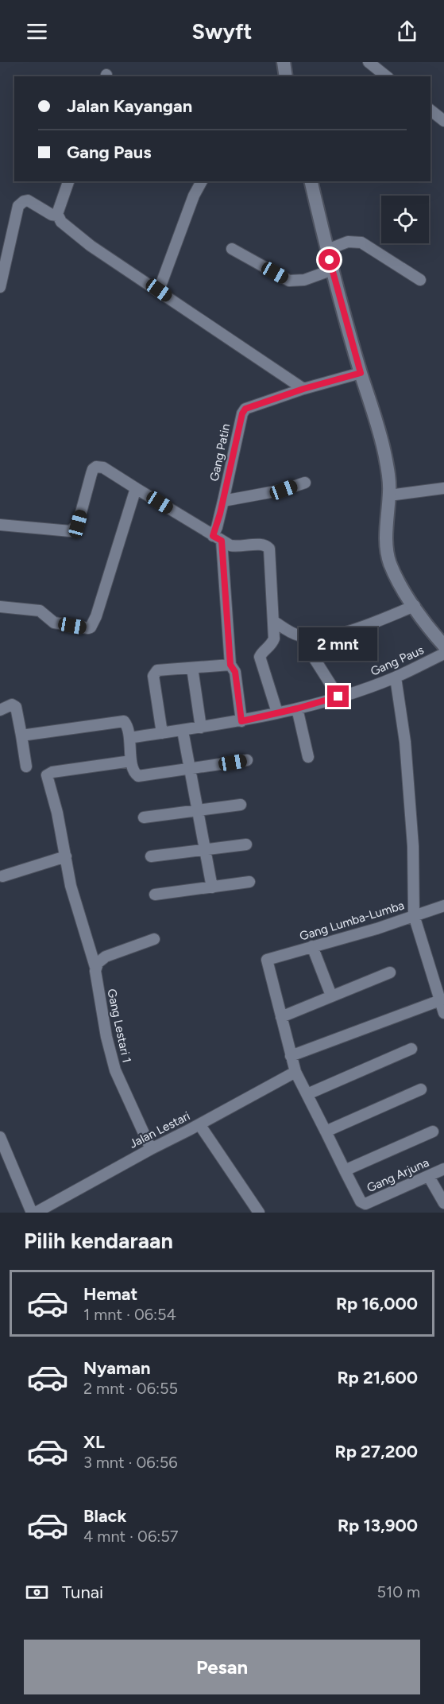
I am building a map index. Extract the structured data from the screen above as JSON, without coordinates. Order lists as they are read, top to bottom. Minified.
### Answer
{"streets":{"street":["Gang Patin","Gang Paus","Gang Lumba-Lumba","Gang Lestari 1","Jalan Lestari","Gang Arjuna"]},"crossings":[["Gang Lestari 1","Jalan Lestari"]],"page":{"header":"Swyft","banner":["Jalan Kayangan","Gang Paus"],"bubble":"2 mnt","heading":"Pilih kendaraan","list":[{"name":"Hemat","note":"1 mnt · 06:54","value":"Rp 16,000"},{"name":"Nyaman","note":"2 mnt · 06:55","value":"Rp 21,600"},{"name":"XL","note":"3 mnt · 06:56","value":"Rp 27,200"},{"name":"Black","note":"4 mnt · 06:57","value":"Rp 13,900"}],"pay":["Tunai","510 m"],"buttons":"Pesan"}}
